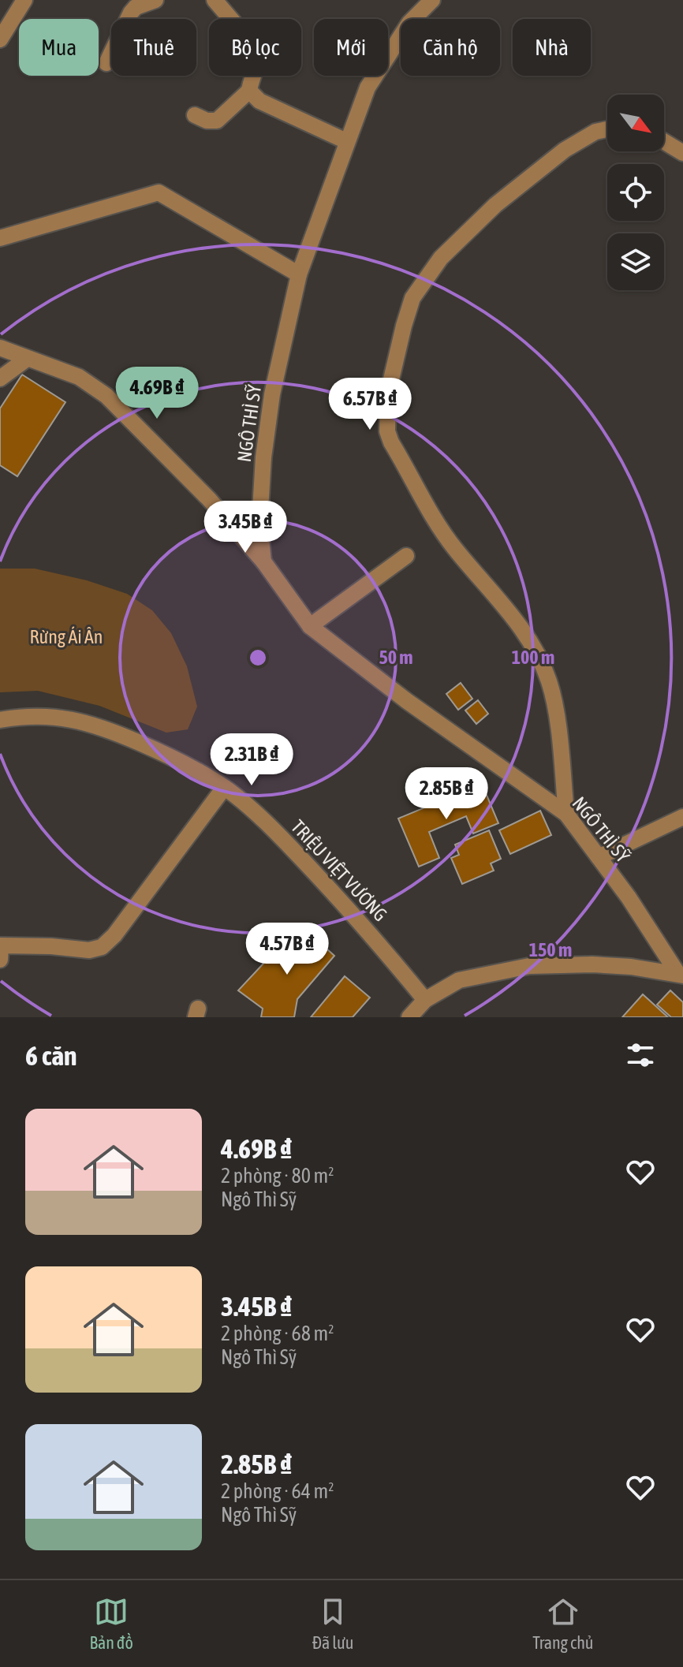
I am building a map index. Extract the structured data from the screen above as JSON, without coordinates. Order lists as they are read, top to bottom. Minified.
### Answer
{"streets":{"street":["NGÔ THÌ SỸ","TRIỆU VIỆT VƯƠNG"]},"parks":["Rừng Ái Ân"],"north":"bottom right","page":{"chip":["Mua","Thuê","Bộ lọc","Mới","Căn hộ","Nhà"],"price":["4.69B ₫","6.57B ₫","3.45B ₫","2.31B ₫","2.85B ₫","4.57B ₫"],"heading":"6 căn","list":[{"name":"4.69B ₫","note":"2 phòng · 80 m² · Ngô Thì Sỹ"},{"name":"3.45B ₫","note":"2 phòng · 68 m² · Ngô Thì Sỹ"},{"name":"2.85B ₫","note":"2 phòng · 64 m² · Ngô Thì Sỹ"}],"tabs":["Bản đồ","Đã lưu","Trang chủ"]},"rings":["50 m","100 m","150 m"]}
